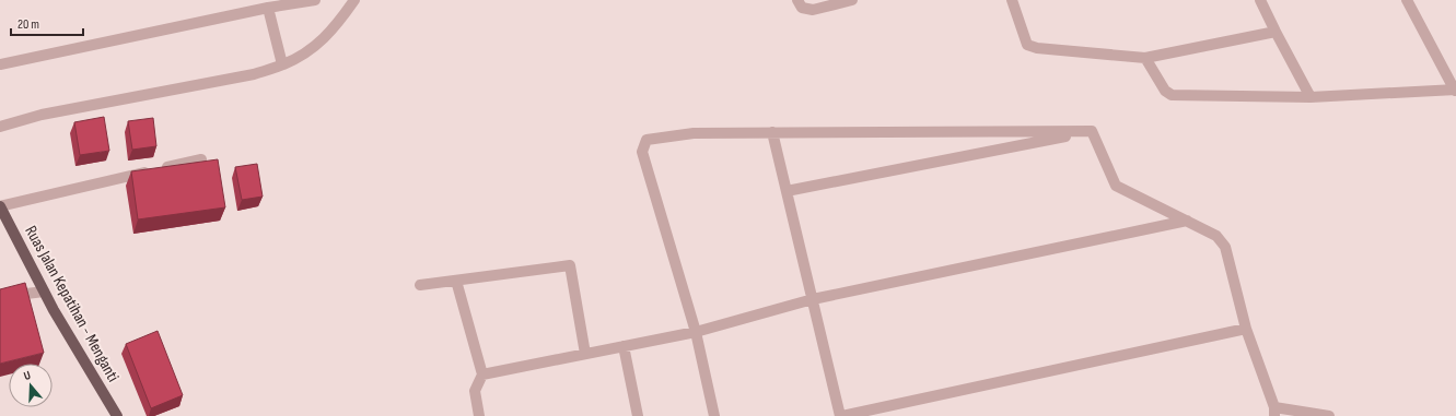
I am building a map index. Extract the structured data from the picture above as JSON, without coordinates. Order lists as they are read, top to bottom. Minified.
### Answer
{"streets":{"main road":["Ruas Jalan Kepatihan - Menganti"]},"scale_bar":"20 m","north":"top"}
